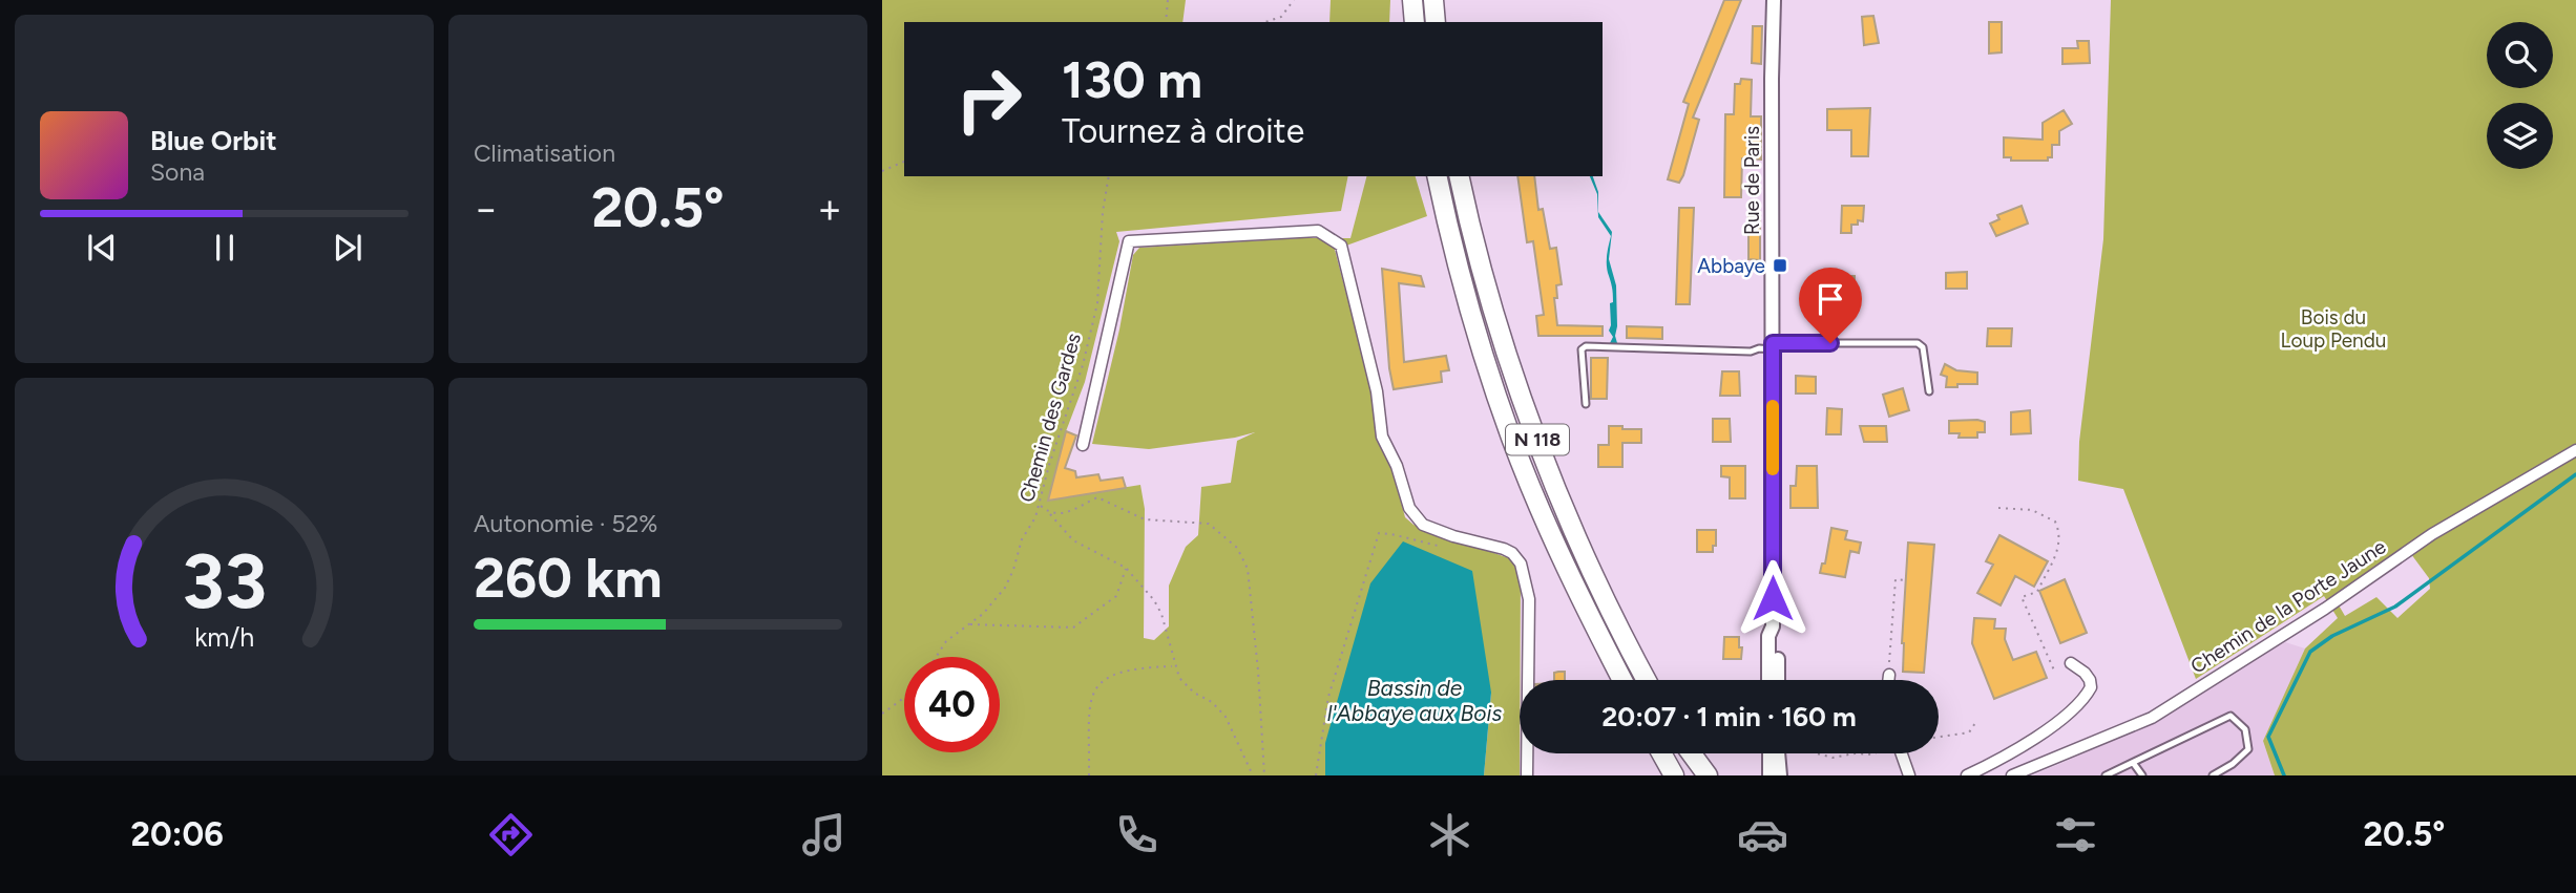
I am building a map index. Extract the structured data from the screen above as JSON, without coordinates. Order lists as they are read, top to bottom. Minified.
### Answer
{"streets":{"highway":["N 118"],"street":["Rue de Paris","Chemin de la Porte Jaune"],"path":["Chemin des Gardes"]},"water":["Bassin de l'Abbaye aux Bois"],"parks":["Bois du Loup Pendu"],"places":{"transit":["Abbaye"]},"page":{"tile":["Climatisation",["Autonomie · 52%","260 km"]],"turn":["130 m","Tournez à droite"],"song":["Blue Orbit","Sona"],"heat":["−","20.5°","+"],"limit":"40","trip":"20:07 · 1 min · 160 m","tabs":["20:06","20.5°"],"gauge":["33","km/h"]}}
